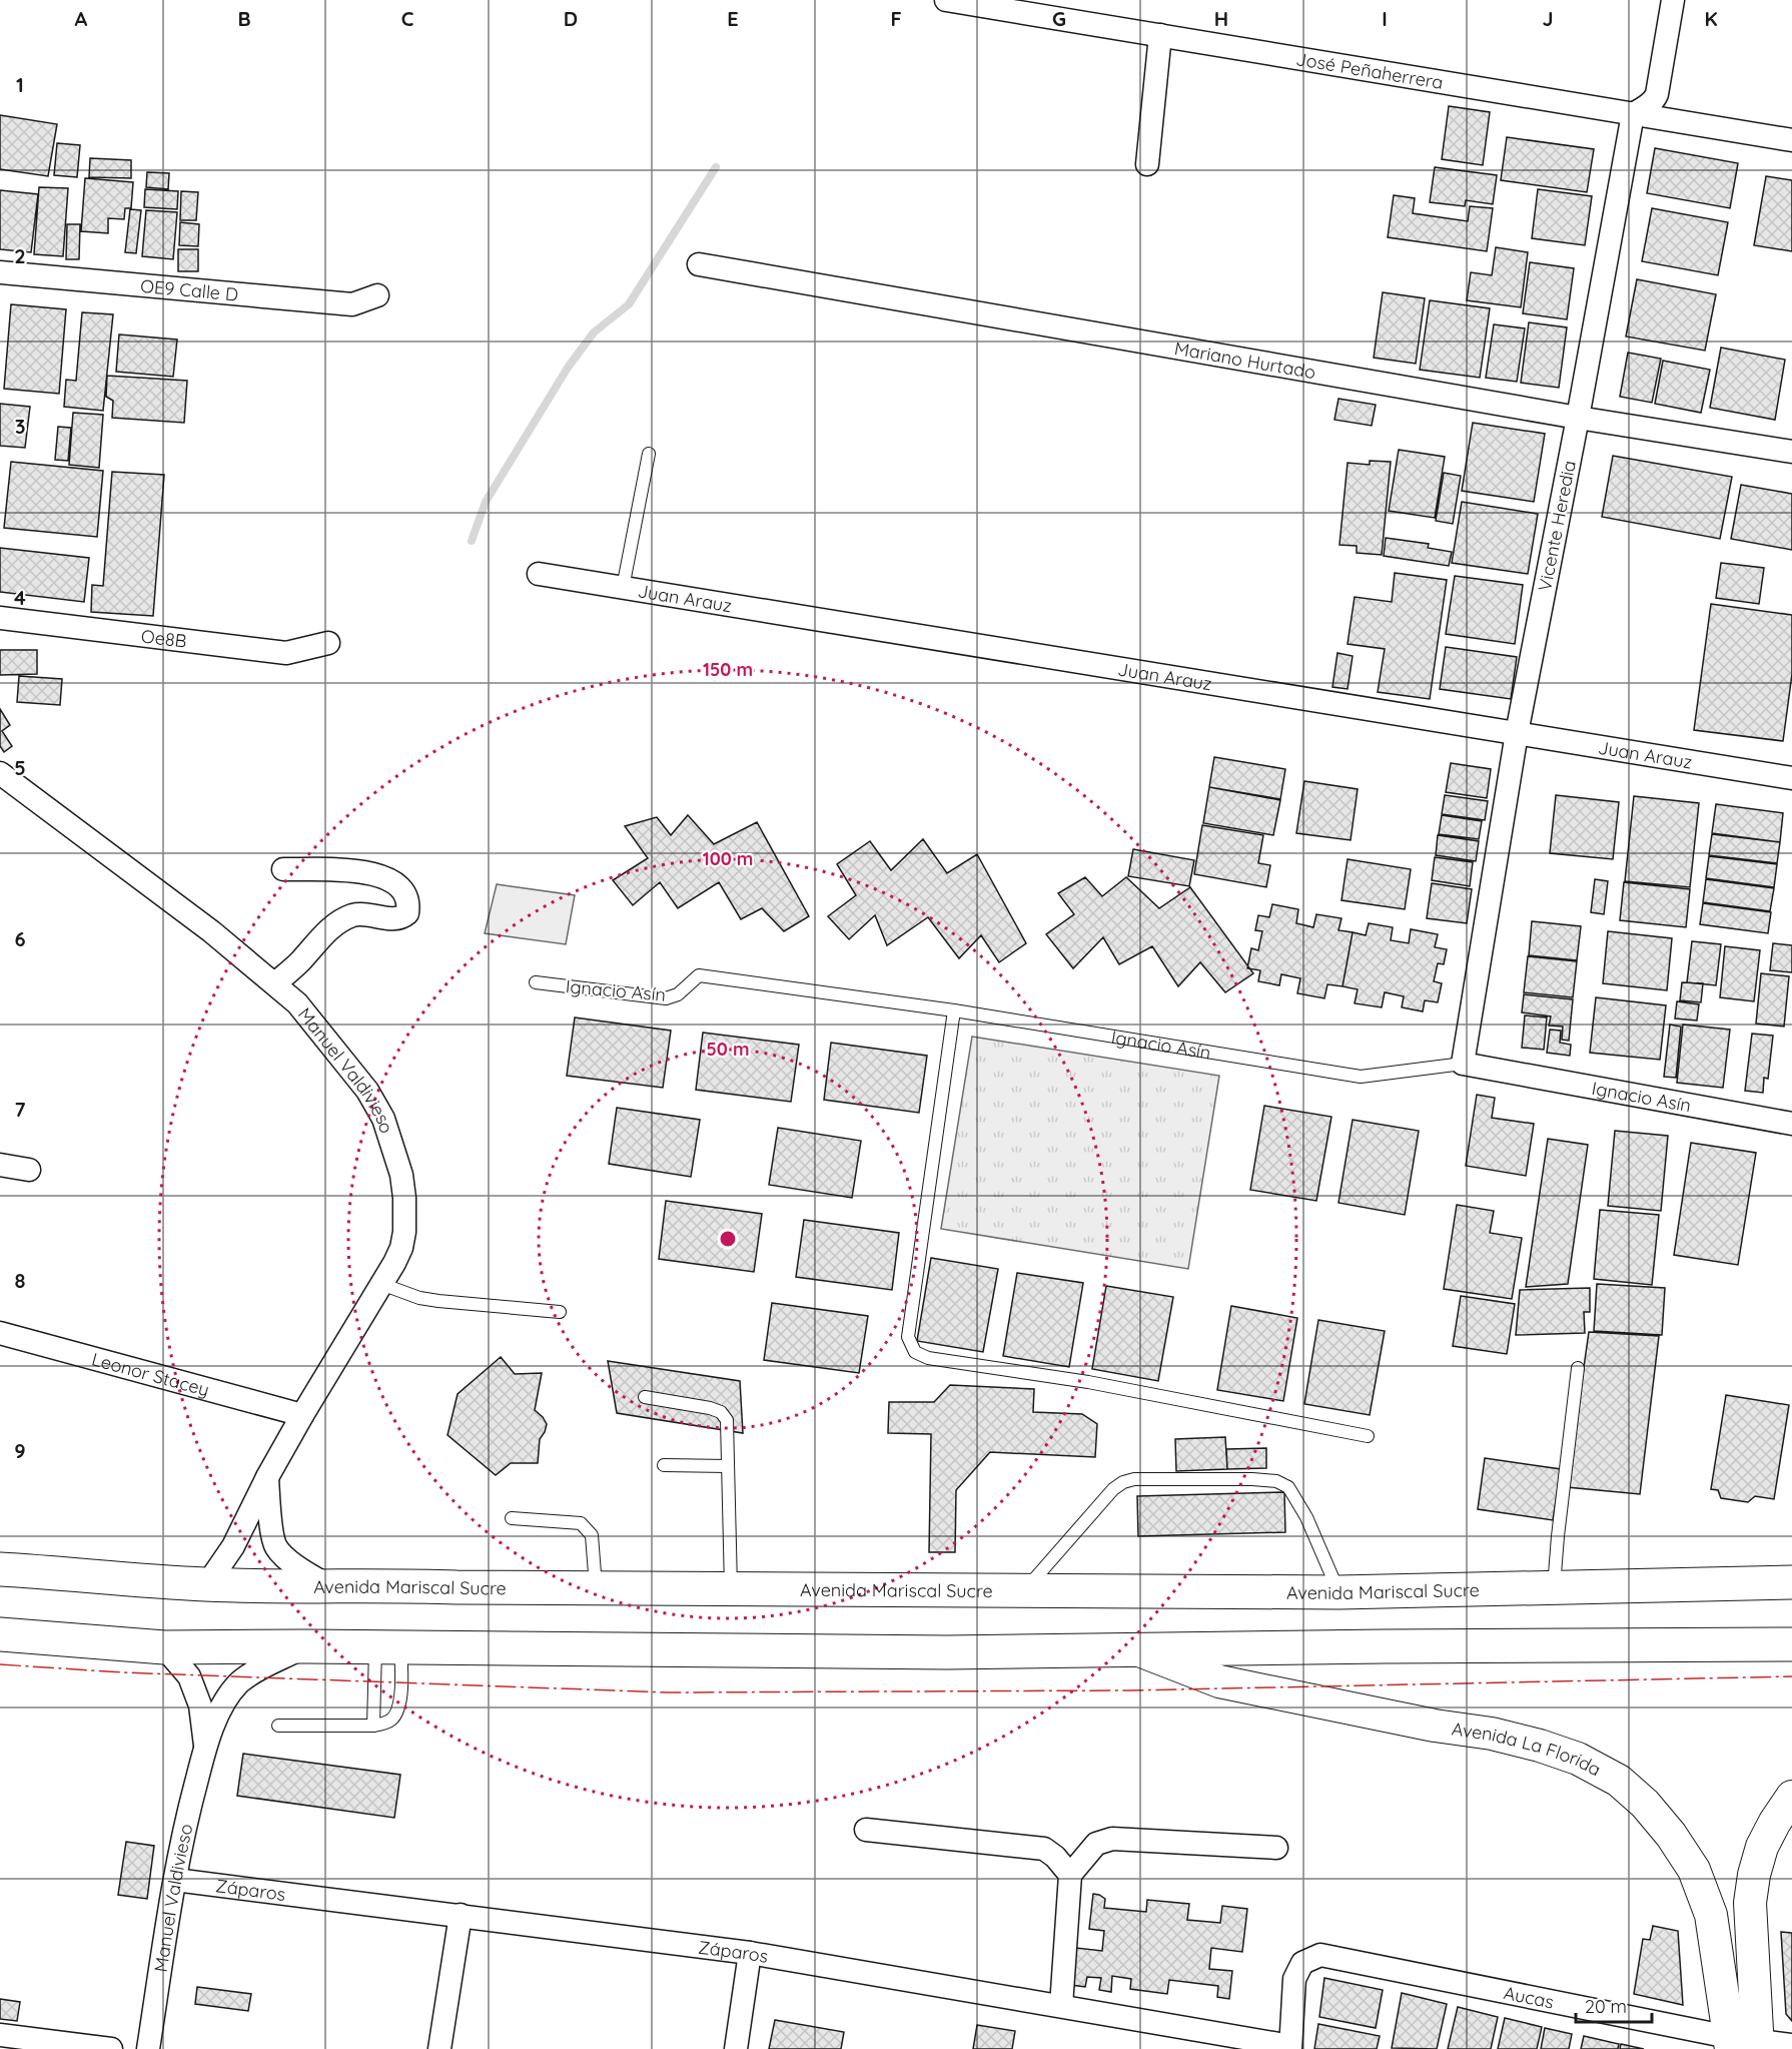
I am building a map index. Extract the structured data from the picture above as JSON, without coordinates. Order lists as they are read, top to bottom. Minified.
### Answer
{"streets":{"main road":["Avenida Mariscal Sucre","Avenida La Florida"],"street":["José Peñaherrera","OE9 Calle D","Mariano Hurtado","Vicente Heredia","Juan Arauz","Oe8B","Ignacio Asín","Manuel Valdivieso","Leonor Stacey","Záparos","Aucas"]},"crossings":[["José Peñaherrera","Vicente Heredia"],["Mariano Hurtado","Vicente Heredia"],["Vicente Heredia","Juan Arauz"],["Vicente Heredia","Ignacio Asín"],["Manuel Valdivieso","Leonor Stacey"],["Manuel Valdivieso","Avenida Mariscal Sucre"],["Manuel Valdivieso","Záparos"],["Avenida La Florida","Aucas"],["Záparos","Aucas"]],"scale_bar":"20 m","grid":{"columns":["A","B","C","D","E","F","G","H","I","J","K"],"rows":["1","2","3","4","5","6","7","8","9"]},"rings":["150 m","100 m","50 m"]}
